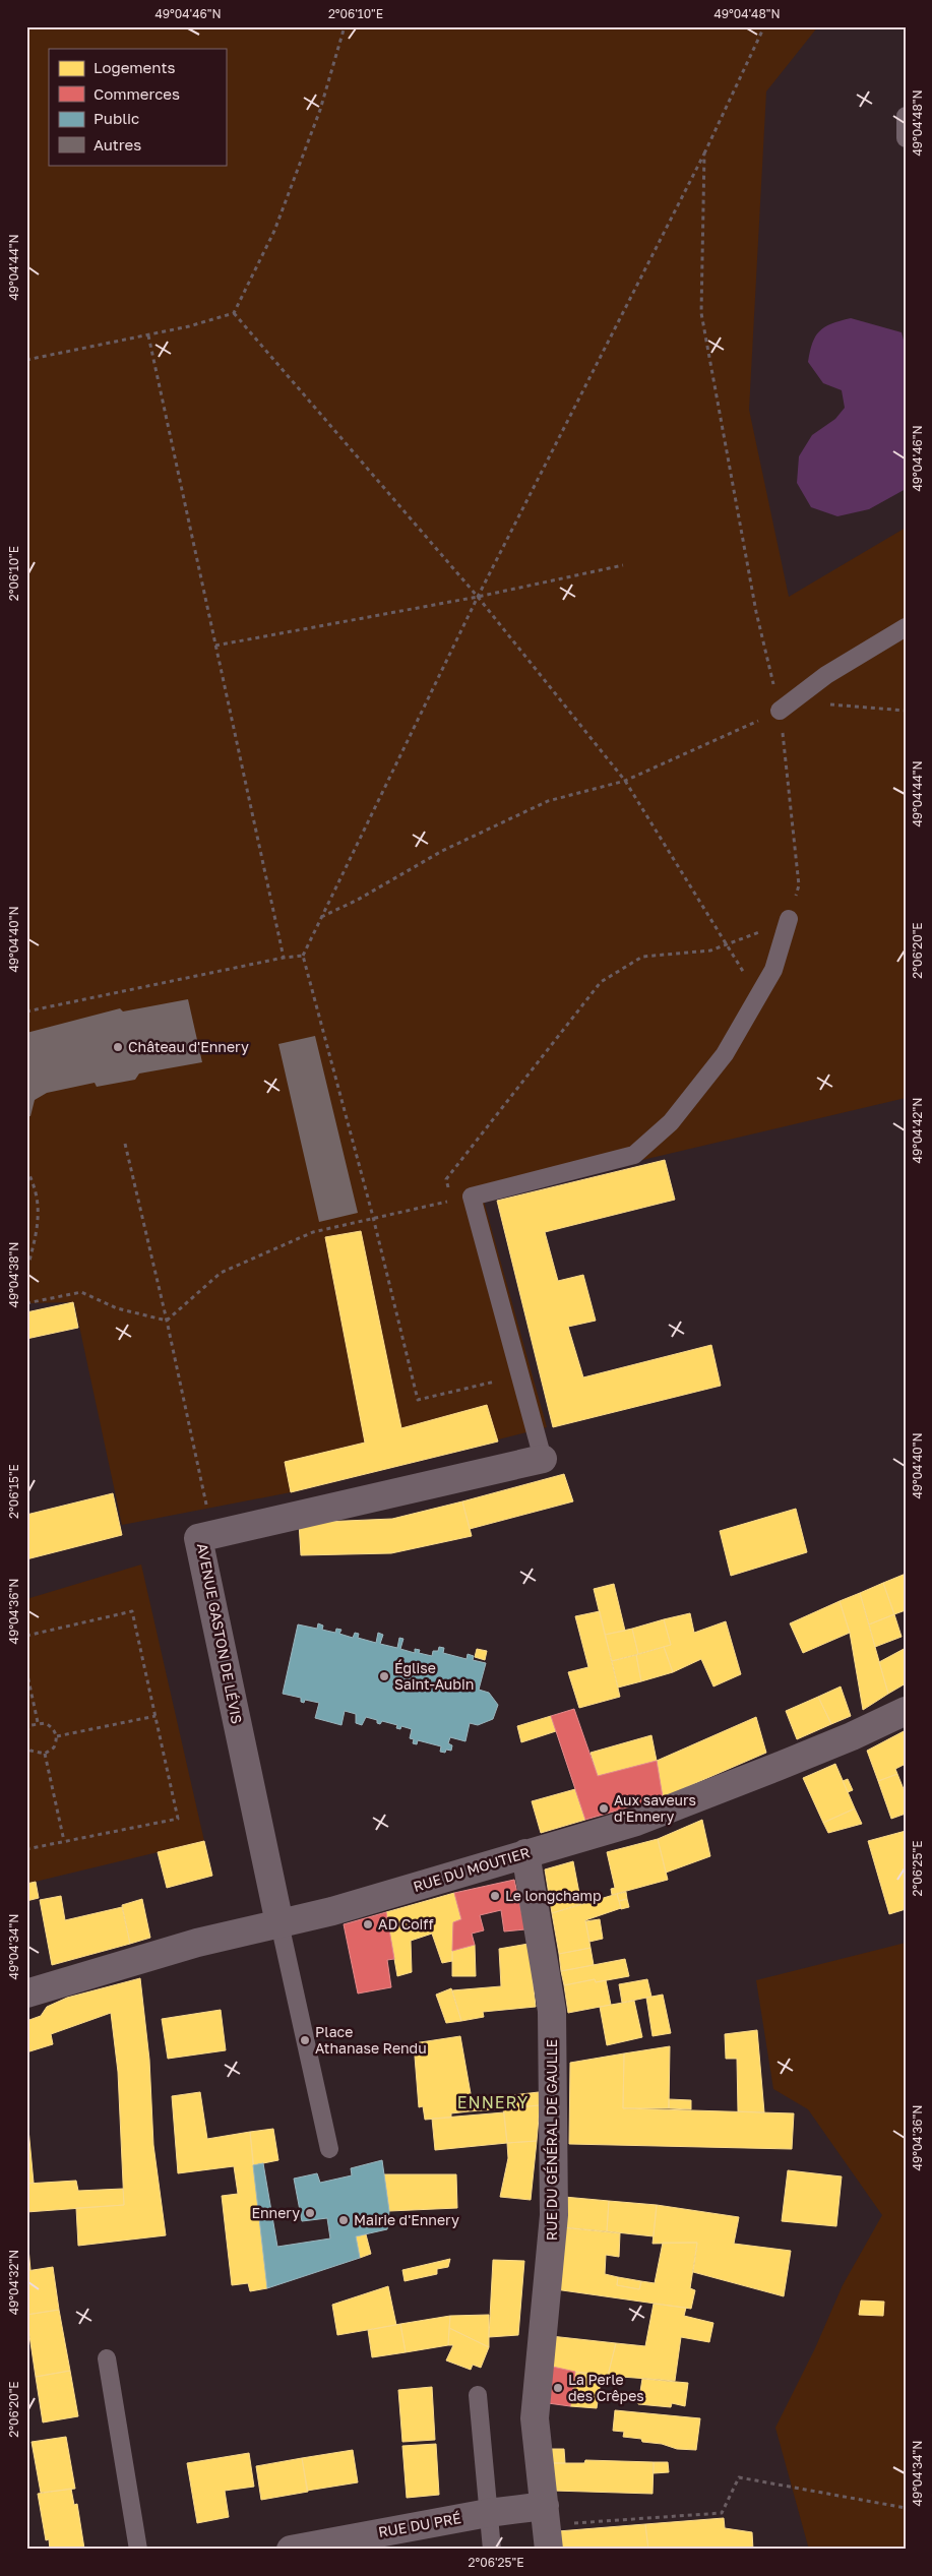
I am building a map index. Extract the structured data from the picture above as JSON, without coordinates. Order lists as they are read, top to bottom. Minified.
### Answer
{"streets":{"street":["AVENUE GASTON DE LÉVIS","RUE DU MOUTIER","RUE DU GÉNÉRAL DE GAULLE","RUE DU PRÉ"]},"crossings":[["AVENUE GASTON DE LÉVIS","RUE DU MOUTIER"],["RUE DU MOUTIER","RUE DU GÉNÉRAL DE GAULLE"],["RUE DU GÉNÉRAL DE GAULLE","RUE DU PRÉ"]],"districts":["ENNERY"],"places":["Château d'Ennery","Église Saint-Aubin","Aux saveurs d'Ennery","Le longchamp","AD Coiff","Place Athanase Rendu","Ennery","Mairie d'Ennery","La Perle des Crêpes"],"legend":["Logements","Commerces","Public","Autres"],"coordinates":["49°04'46\"N","2°06'10\"E","49°04'48\"N","49°04'44\"N","49°04'40\"N","2°06'20\"E","49°04'42\"N","49°04'38\"N","2°06'15\"E","49°04'36\"N","2°06'25\"E","49°04'34\"N","49°04'32\"N"]}
